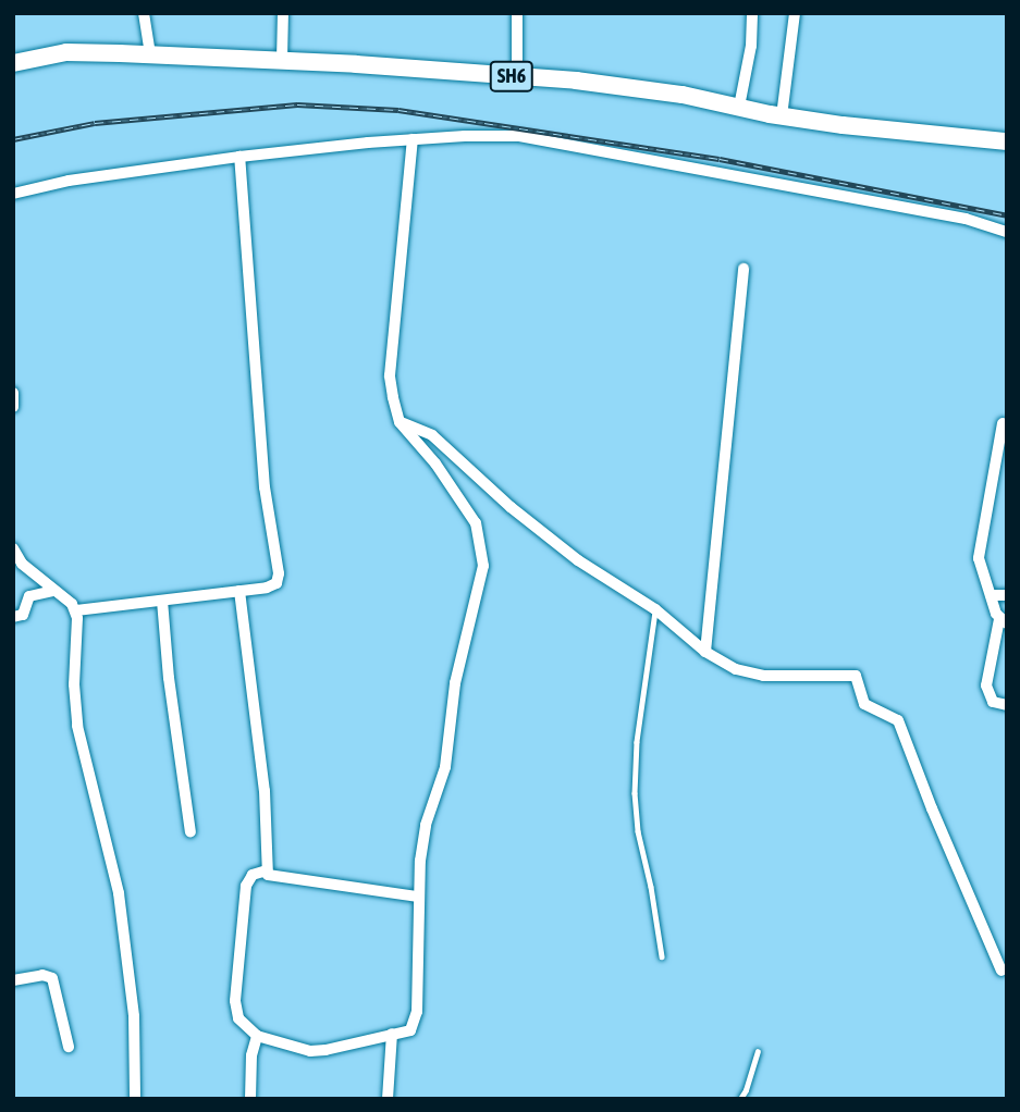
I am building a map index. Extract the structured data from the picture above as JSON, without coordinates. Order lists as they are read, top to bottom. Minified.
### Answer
{"streets":{"main road":["SH6"]}}
